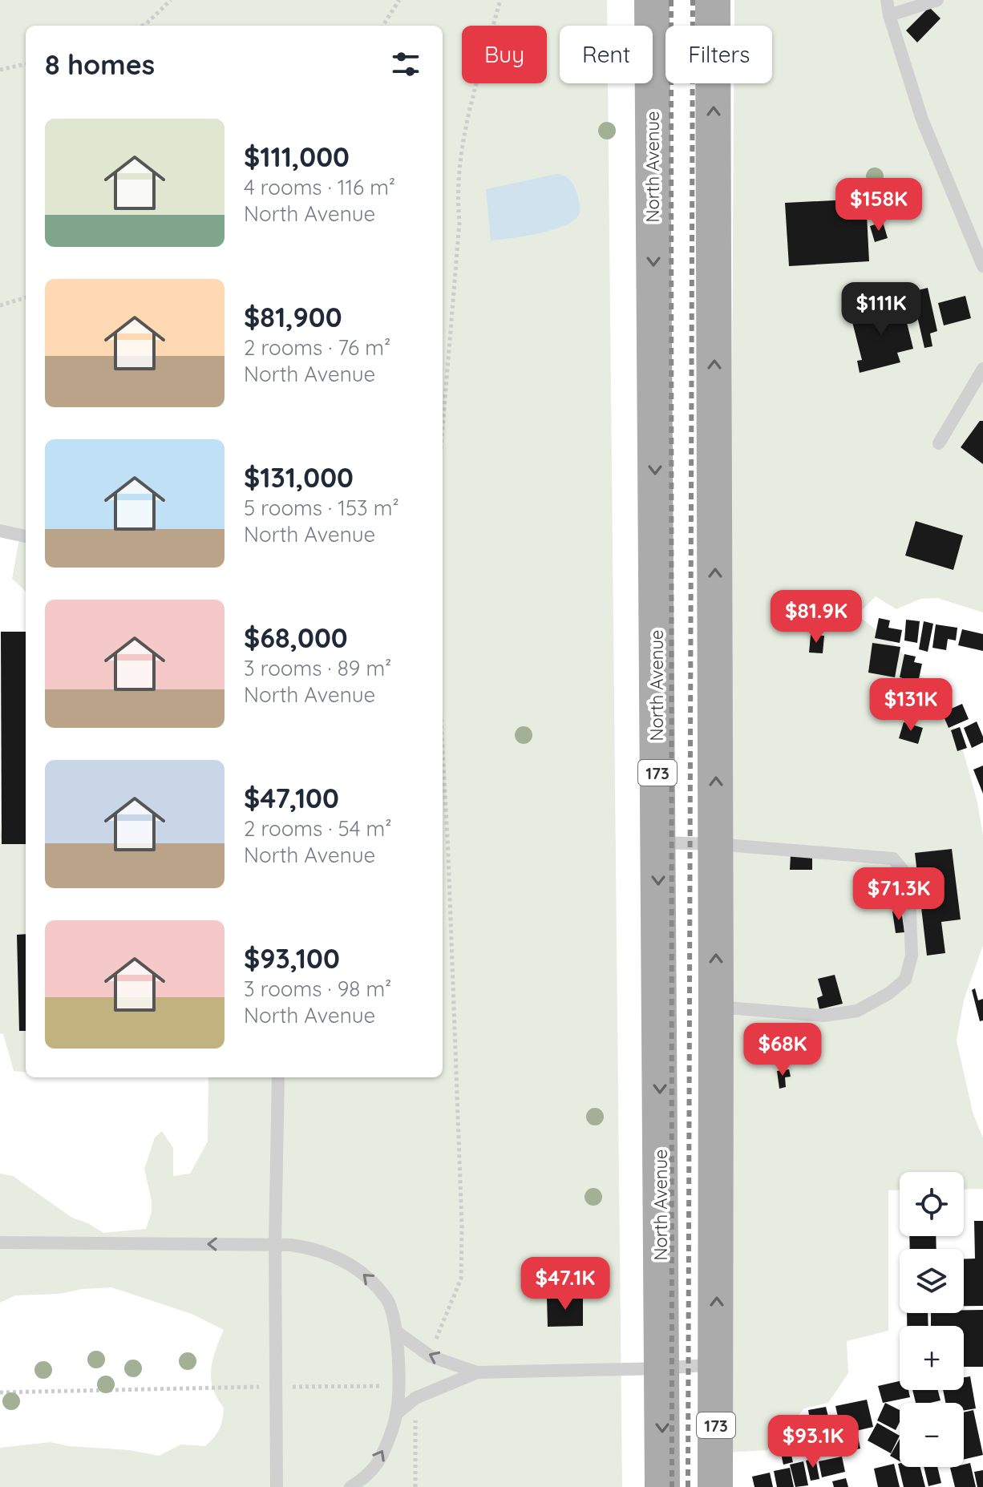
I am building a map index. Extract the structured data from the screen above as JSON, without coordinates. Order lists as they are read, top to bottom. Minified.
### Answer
{"streets":{"main road":["North Avenue","173"]},"page":{"chip":["Buy","Rent","Filters"],"heading":"8 homes","list":[{"name":"$111,000","note":"4 rooms · 116 m² · North Avenue"},{"name":"$81,900","note":"2 rooms · 76 m² · North Avenue"},{"name":"$131,000","note":"5 rooms · 153 m² · North Avenue"},{"name":"$68,000","note":"3 rooms · 89 m² · North Avenue"},{"name":"$47,100","note":"2 rooms · 54 m² · North Avenue"},{"name":"$93,100","note":"3 rooms · 98 m² · North Avenue"}],"price":["$158K","$111K","$81.9K","$131K","$71.3K","$68K","$47.1K","$93.1K"],"map_buttons":["+","−"]}}
